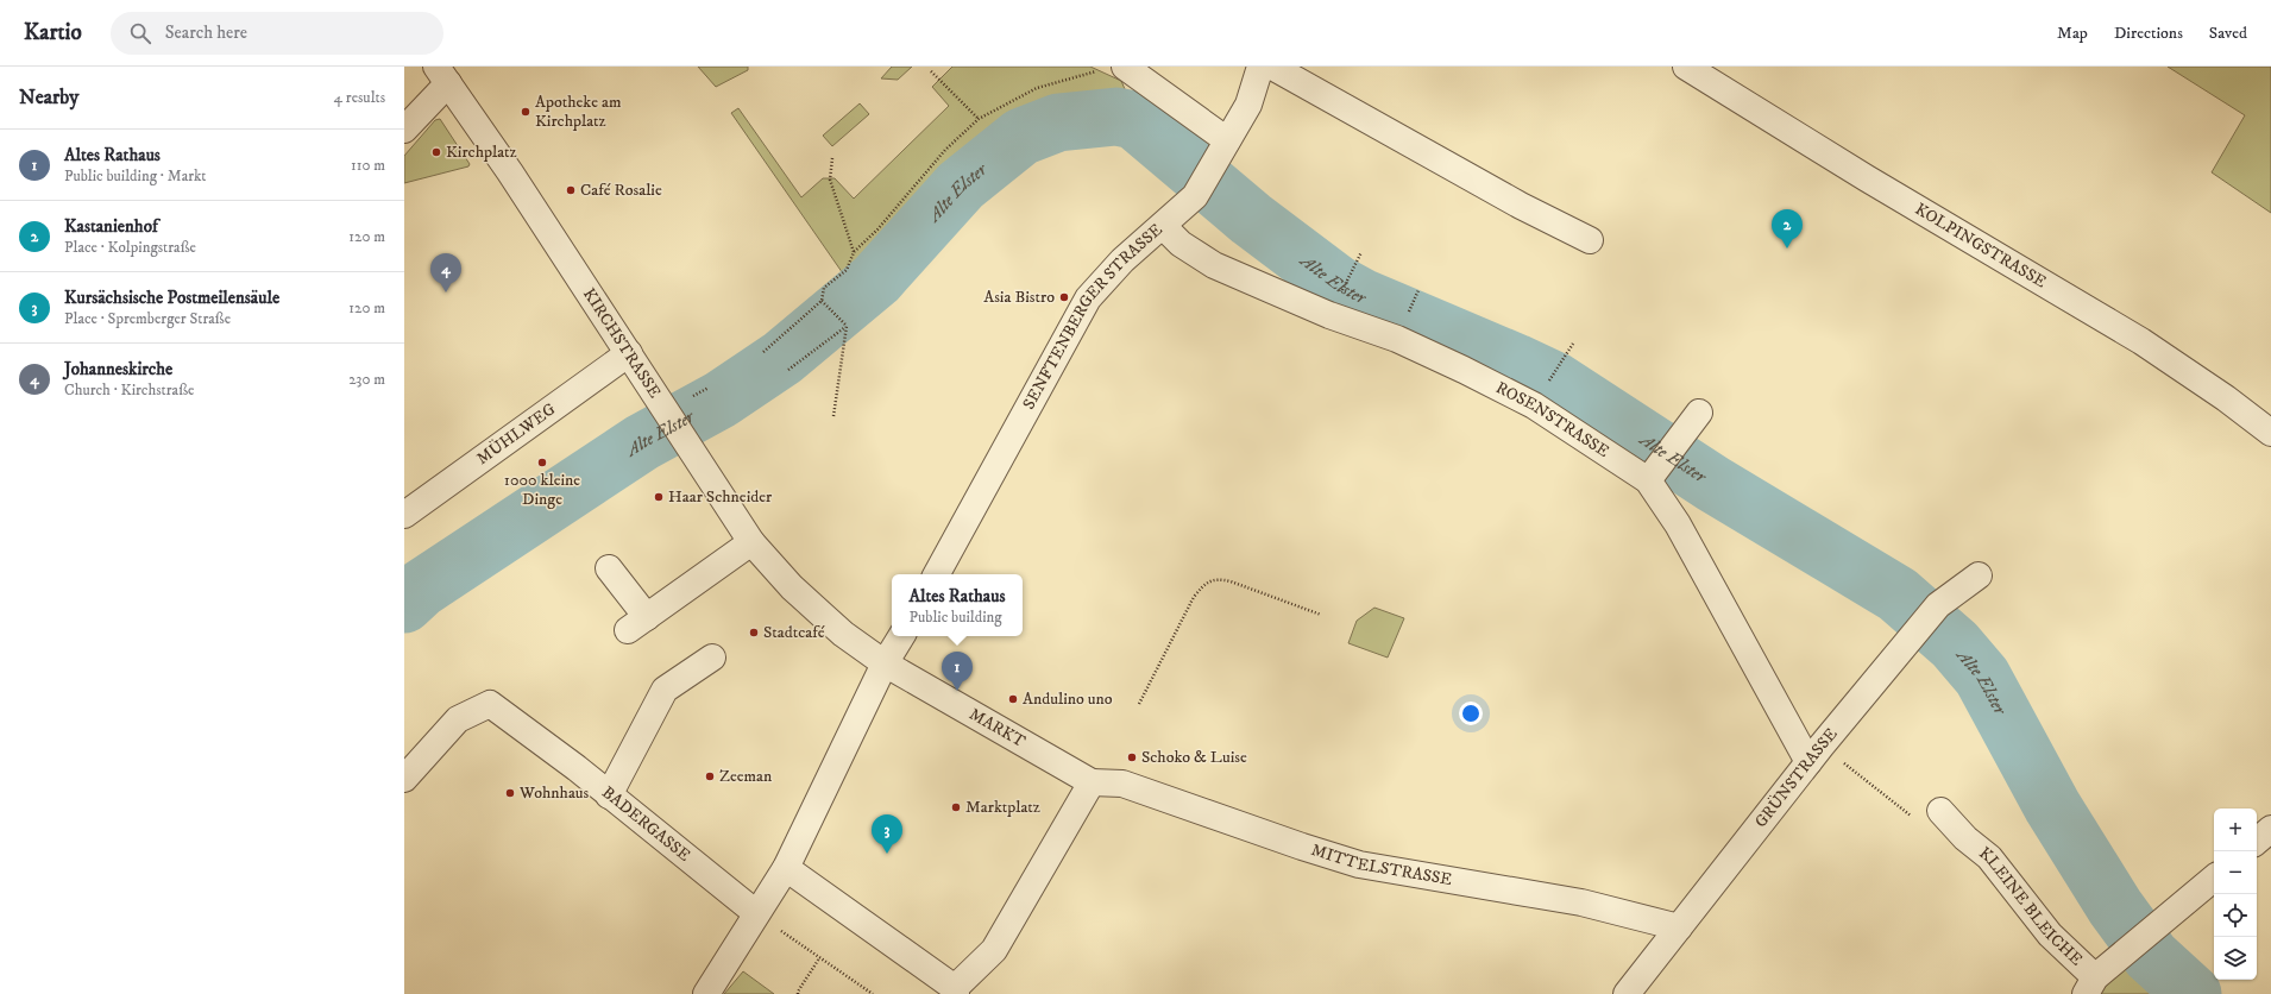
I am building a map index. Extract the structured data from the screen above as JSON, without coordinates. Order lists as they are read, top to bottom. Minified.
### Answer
{"streets":{"street":["KOLPINGSTRASSE","SENFTENBERGER STRASSE","KIRCHSTRASSE","ROSENSTRASSE","MÜHLWEG","MARKT","GRÜNSTRASSE","BADERGASSE","MITTELSTRASSE","KLEINE BLEICHE"]},"crossings":[["SENFTENBERGER STRASSE","ROSENSTRASSE"],["KIRCHSTRASSE","MÜHLWEG"],["KIRCHSTRASSE","MARKT"],["ROSENSTRASSE","GRÜNSTRASSE"],["MARKT","MITTELSTRASSE"],["GRÜNSTRASSE","MITTELSTRASSE"]],"water":["Alte Elster"],"places":["Apotheke am Kirchplatz","Kirchplatz","Café Rosalie","Asia Bistro","1000 kleine Dinge","Haar Schneider","Stadtcafé","Andulino uno","Schoko & Luise","Zeeman","Wohnhaus","Marktplatz"],"page":{"header":"Kartio","search":"Search here","nav":["Map","Directions","Saved"],"heading":["Nearby","4 results"],"list":[{"mark":"1","name":"Altes Rathaus","note":"Public building · Markt","value":"110 m"},{"mark":"2","name":"Kastanienhof","note":"Place · Kolpingstraße","value":"120 m"},{"mark":"3","name":"Kursächsische Postmeilensäule","note":"Place · Spremberger Straße","value":"120 m"},{"mark":"4","name":"Johanneskirche","note":"Church · Kirchstraße","value":"230 m"}],"pins":["2","4","1","3"],"popup":["Altes Rathaus","Public building"],"map_buttons":["+","−"]}}
